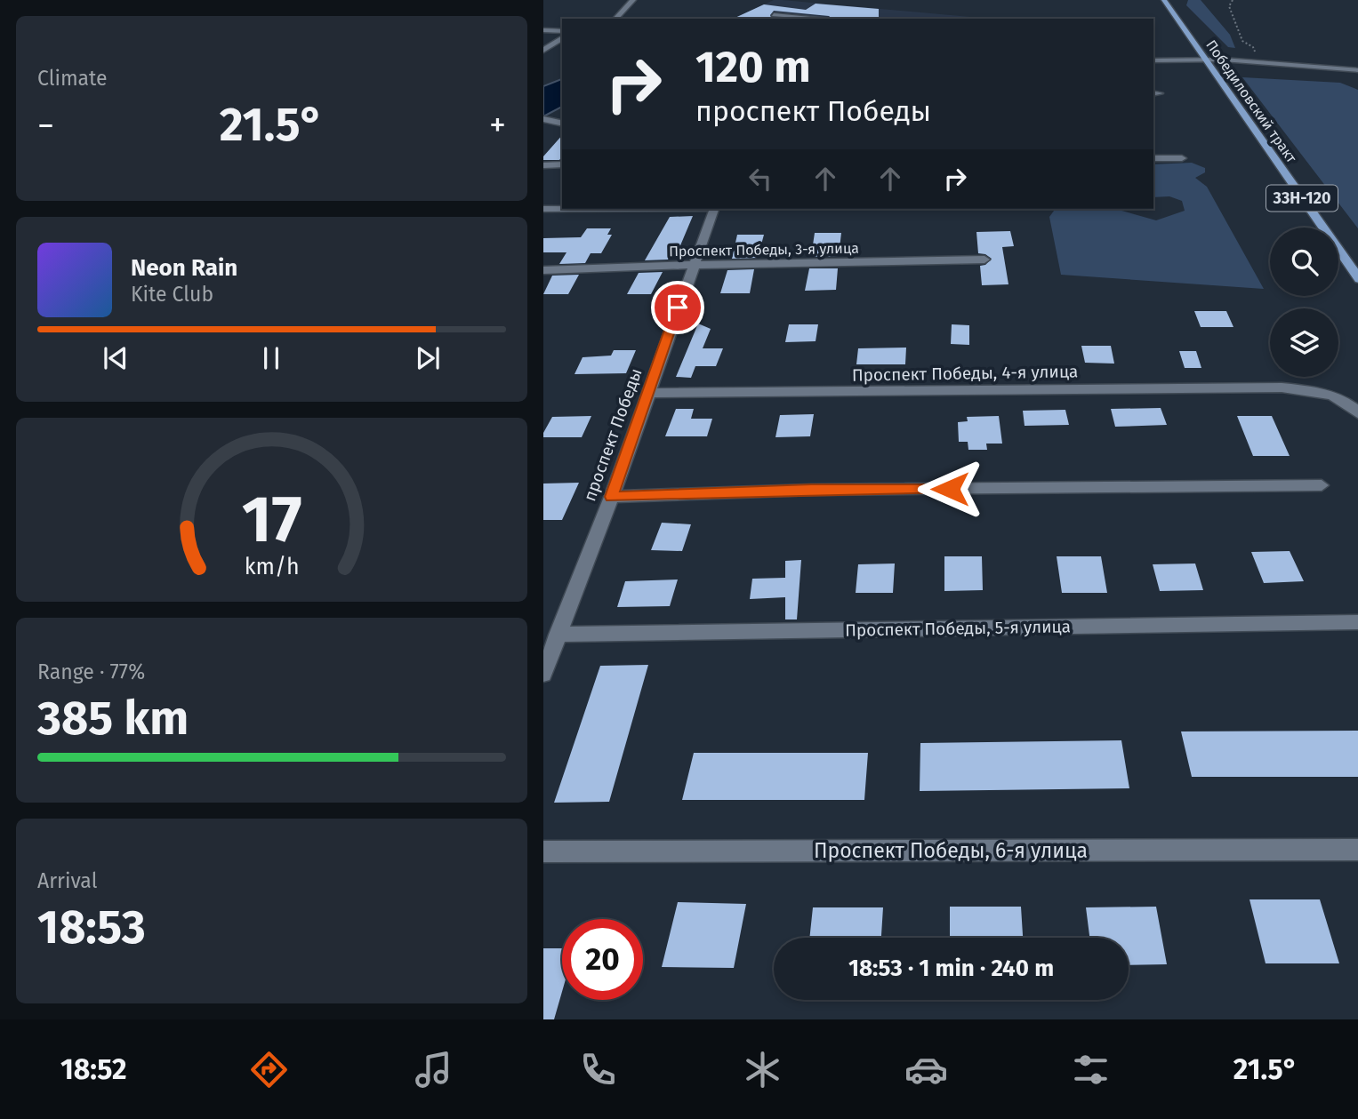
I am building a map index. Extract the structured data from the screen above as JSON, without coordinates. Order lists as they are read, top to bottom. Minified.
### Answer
{"streets":{"main road":["Победиловский тракт","33Н-120"],"street":["Проспект Победы, 3-я улица","Проспект Победы, 4-я улица","проспект Победы","Проспект Победы, 5-я улица","Проспект Победы, 6-я улица"]},"crossings":[["Проспект Победы, 3-я улица","проспект Победы"],["Проспект Победы, 4-я улица","проспект Победы"],["проспект Победы","Проспект Победы, 5-я улица"]],"page":{"tile":["Climate",["Range · 77%","385 km"],["Arrival","18:53"]],"turn":["120 m","проспект Победы"],"heat":["−","21.5°","+"],"song":["Neon Rain","Kite Club"],"limit":"20","trip":"18:53 · 1 min · 240 m","tabs":["18:52","21.5°"],"gauge":["17","km/h"]}}
